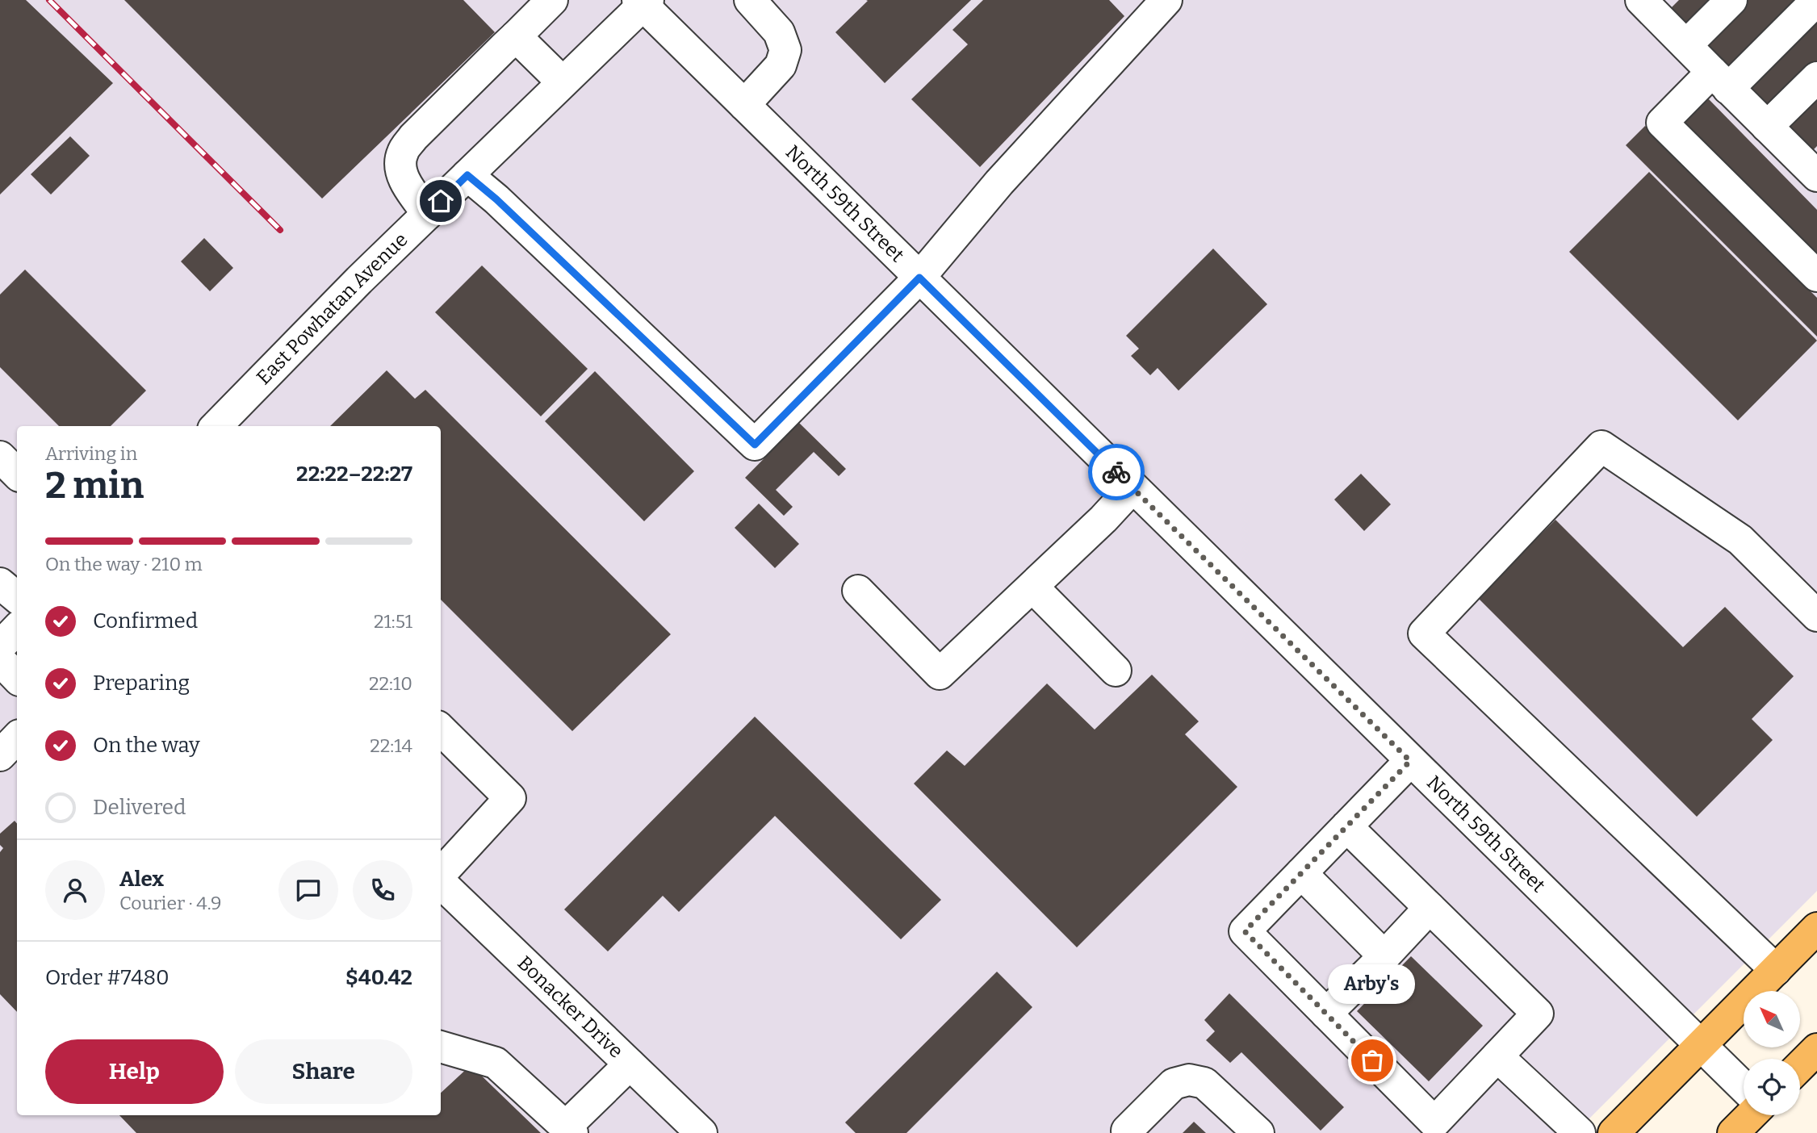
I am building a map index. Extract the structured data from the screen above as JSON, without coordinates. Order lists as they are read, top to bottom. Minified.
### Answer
{"streets":{"street":["North 59th Street","East Powhatan Avenue","Bonacker Drive"]},"crossings":[["North 59th Street","East Powhatan Avenue"]],"places":["Arby's"],"north":"top left","page":{"heading":["2 min","Arriving in","22:22–22:27"],"panel":["Alex","Courier · 4.9","Order #7480","$40.42"],"bar":"On the way · 210 m","list":[["Confirmed","21:51"],["Preparing","22:10"],["On the way","22:14"],"Delivered"],"bubble":"Arby's","buttons":["Help","Share"]}}
